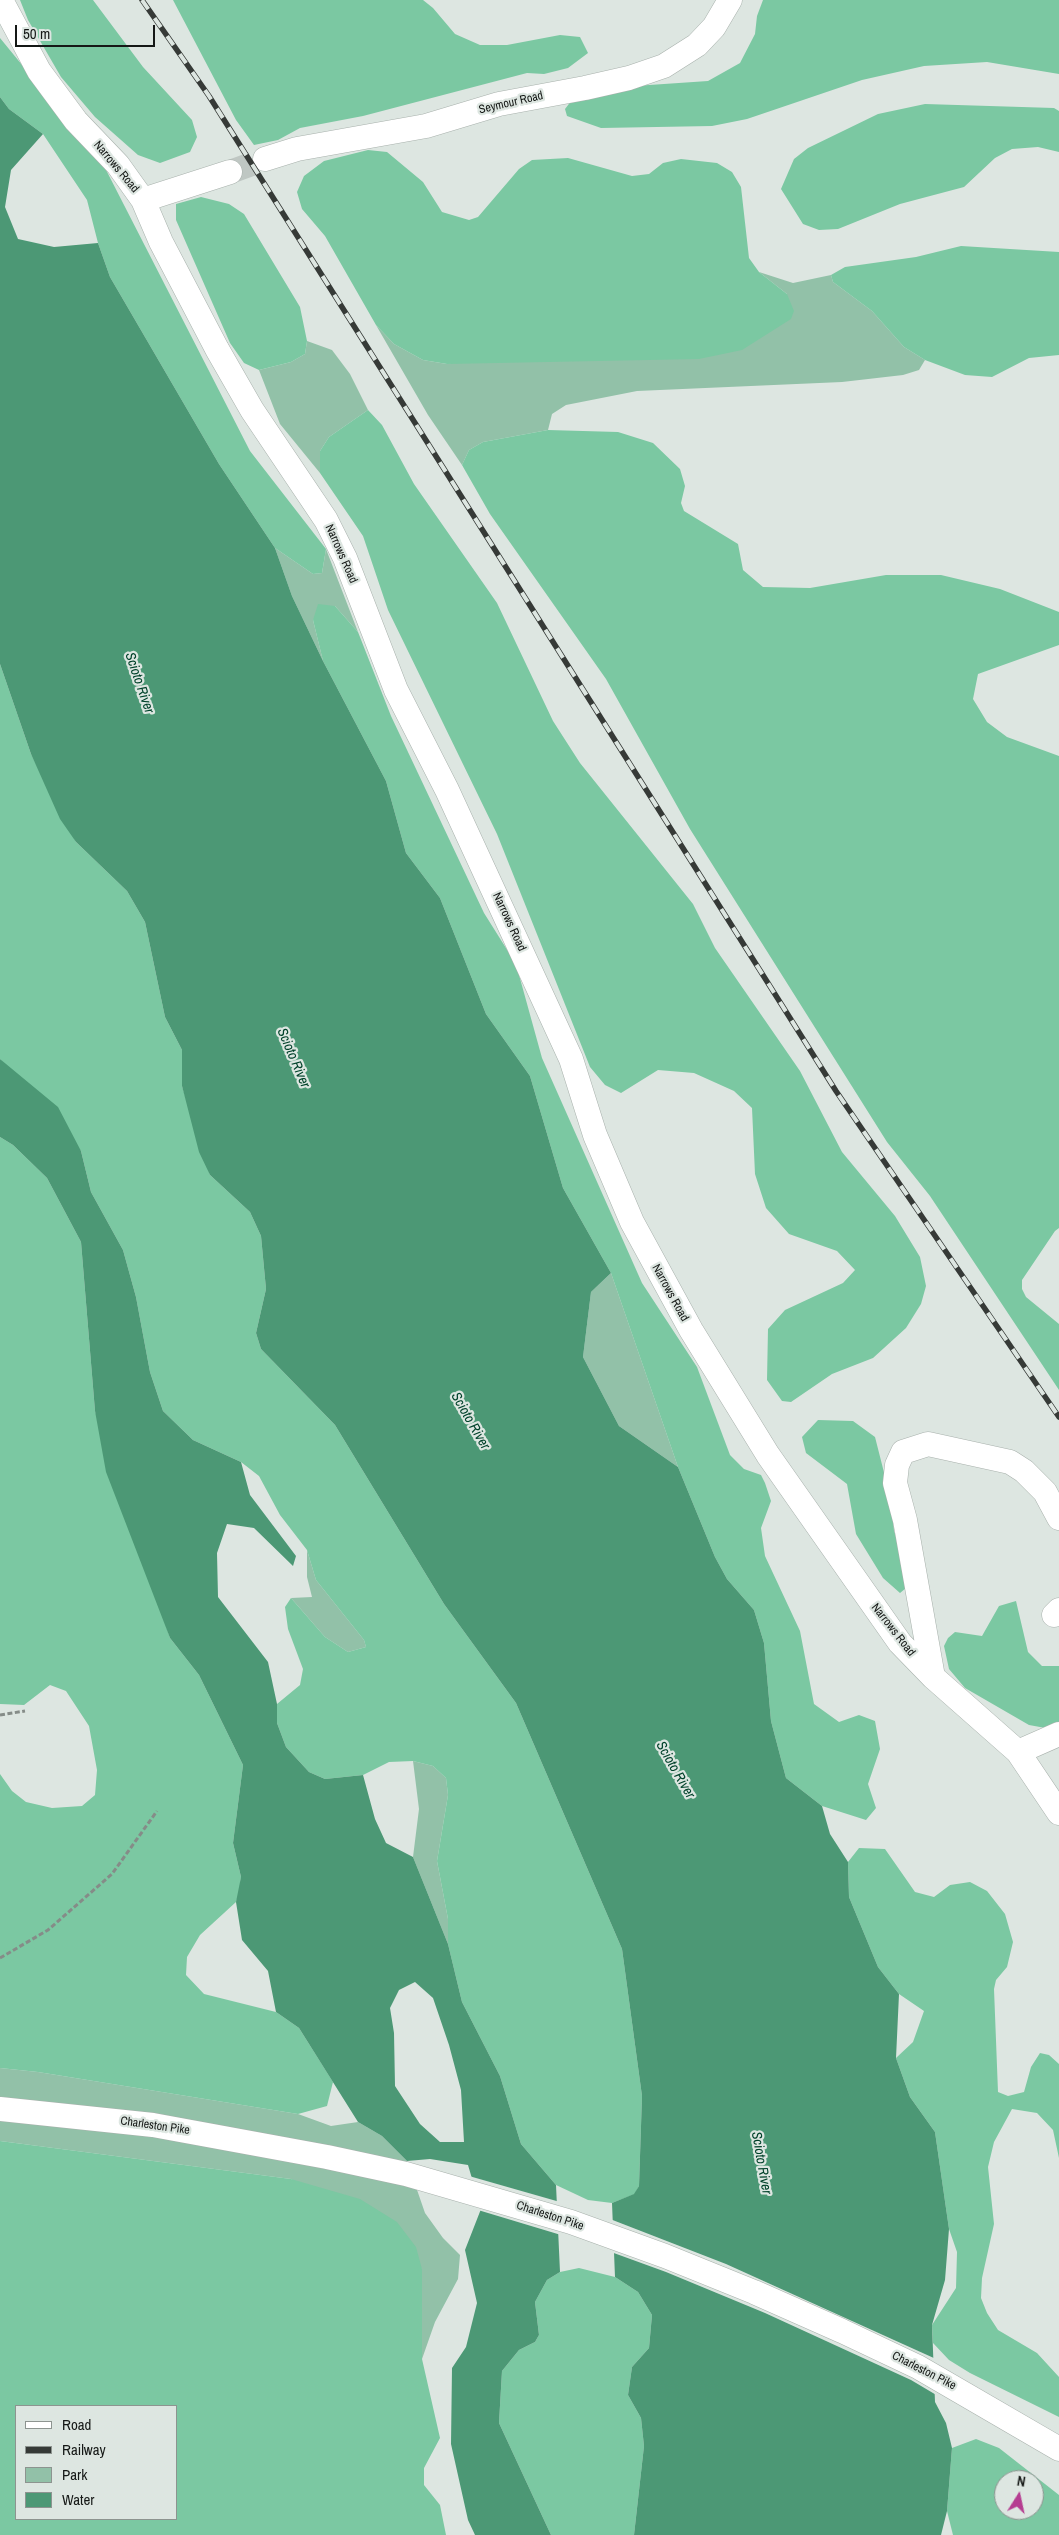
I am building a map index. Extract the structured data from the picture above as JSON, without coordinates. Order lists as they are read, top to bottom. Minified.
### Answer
{"streets":{"street":["Seymour Road","Narrows Road","Charleston Pike"]},"water":["Scioto River"],"legend":["Road","Railway","Park","Water"],"scale_bar":"50 m","north":"top"}
